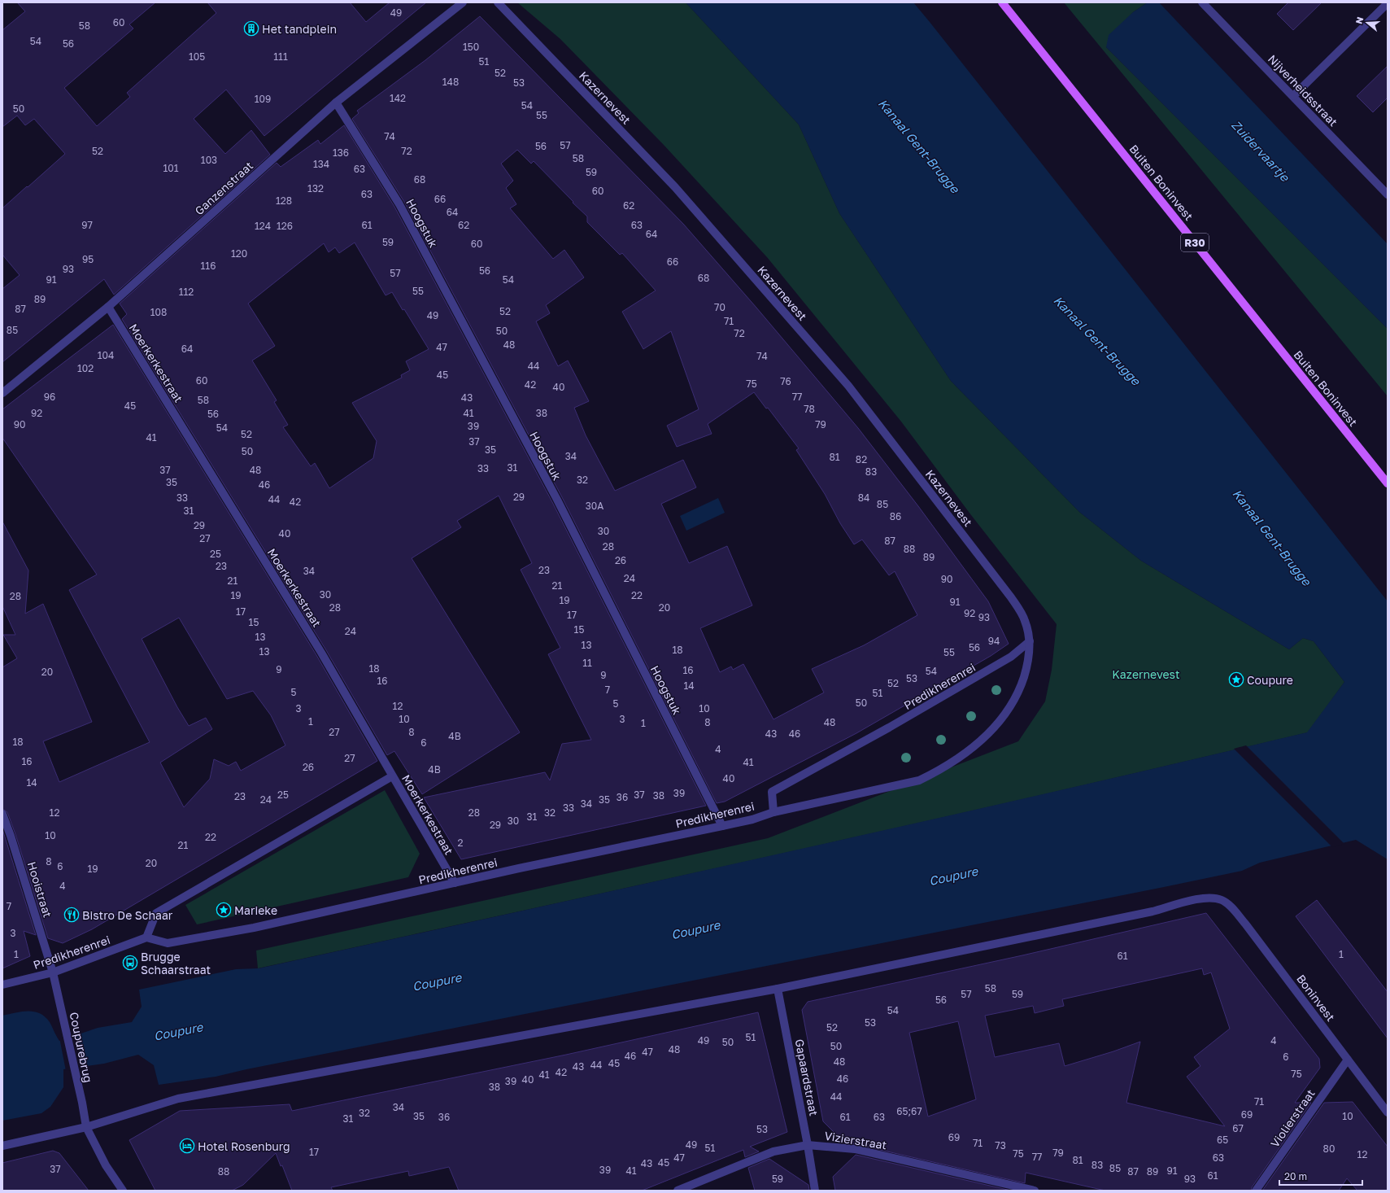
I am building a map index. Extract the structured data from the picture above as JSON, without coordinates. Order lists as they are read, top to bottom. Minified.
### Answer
{"streets":{"main road":["Buiten Boninvest","R30"],"street":["Nijverheidsstraat","Kazernevest","Ganzenstraat","Hoogstuk","Moerkerkestraat","Predikherenrei","Hooistraat","Boninvest","Coupurebrug","Gapaardstraat","Violierstraat","Vizierstraat"]},"crossings":[["Kazernevest","Predikherenrei"],["Ganzenstraat","Hoogstuk"],["Ganzenstraat","Moerkerkestraat"],["Hoogstuk","Predikherenrei"],["Moerkerkestraat","Predikherenrei"],["Predikherenrei","Hooistraat"],["Predikherenrei","Coupurebrug"],["Hooistraat","Coupurebrug"],["Boninvest","Gapaardstraat"],["Boninvest","Violierstraat"],["Gapaardstraat","Vizierstraat"]],"water":["Kanaal Gent-Brugge","Zuidervaartje","Coupure"],"parks":["Kazernevest"],"places":{"building":["Het tandplein"],"place":["Coupure","Marieke"],"restaurant":["Bistro De Schaar"],"bus stop":["Brugge Schaarstraat"],"hotel":["Hotel Rosenburg"]},"house_numbers":["49","60","58","54","56","150","105","111","51","52","148","53","142","109","54","50","55","74","57","56","52","72","136","58","103","134","101","63","59","68","132","60","63","66","128","62","64","97","61","62","63","124","126","64","59","60","120","95","66","116","93","56","57","68","91","54","55","112","89","70","87","52","108","49","71","85","50","72","48","47","64","104","74","44","102","45","60","76","75","42","40","96","77","43","58","45","78","92","41","38","56","90","79","39","54","52","41","37","35","50","34","81","82","31","33","37","48","83","32","35","46","29","33","84","44","42","85","30A","31","86","29","30","40","27","87","28","88","25","89","26","23","23","34","24","90","21","21","30","19","22","28","19","91","28","20","17","92","17","93","15","15","24","13","94","13","56","18","13","55","11","18","9","16","54","20","9","53","16","52","14","7","5","51","50","5","12","3","10","10","3","1","8","48","1","27","8","43","46","4B","18","6","4","27","16","41","26","4B","40","14","39","25","37","38","23","36","24","35","34","33","12","28","32","31","30","29","10","22","2","21","8","20","6","19","4","7","3","1","1","61","58","57","59","56","54","53","52","51","49","4","50","50","48","47","46","6","48","45","44","43","42","75","41","46","40","39","38","44","71","34","65;67","32","69","35","10","36","61","63","31","67","53","69","65","71","49","73","51","80","17","79","75","12","77","47","63","81","45","43","83","85","37","39","41","91","88","87","89","61","59","93"],"scale_bar":"20 m","north":"left"}
